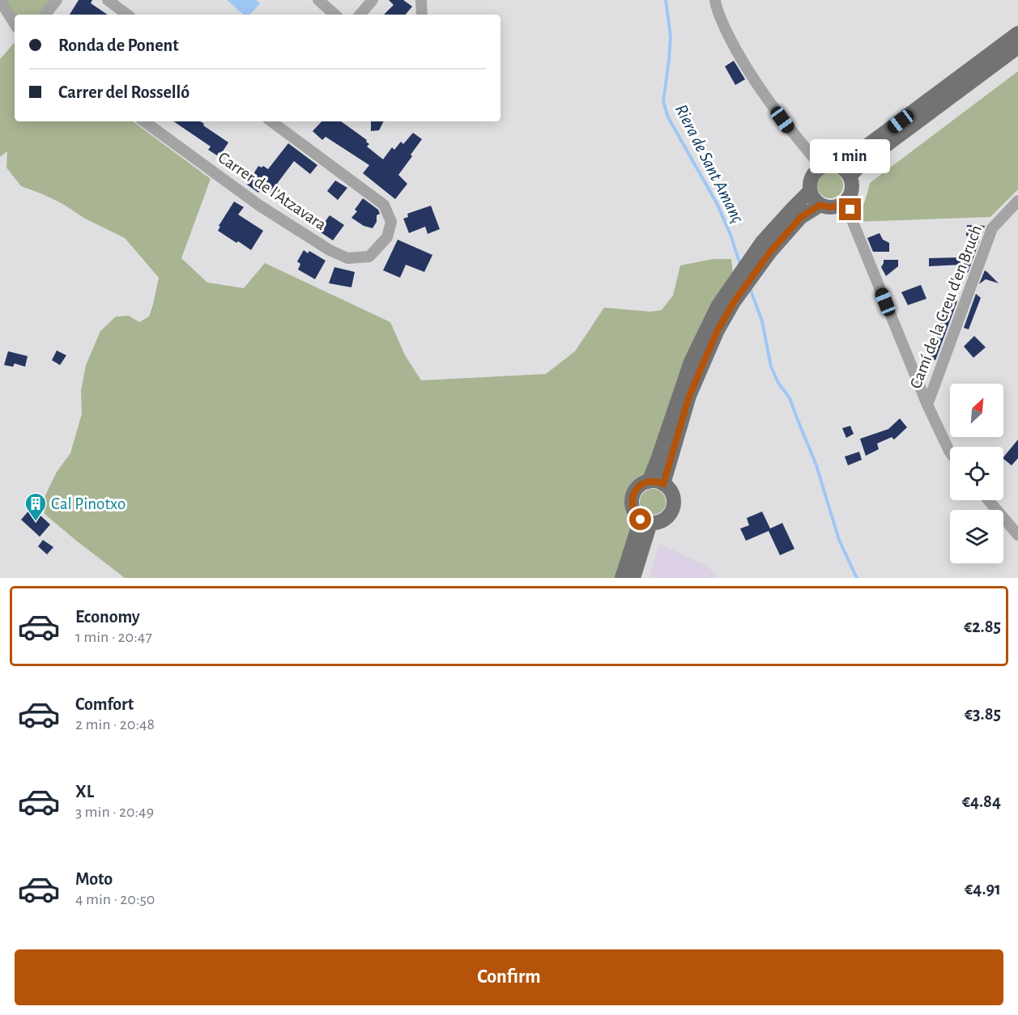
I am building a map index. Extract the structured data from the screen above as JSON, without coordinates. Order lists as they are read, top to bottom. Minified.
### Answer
{"streets":{"street":["Carrer de l'Atzavara","Camí de la Creu d'en Bruch"]},"water":["Riera de Sant Amanç"],"places":{"building":["Cal Pinotxo"]},"north":"top right","page":{"banner":["Ronda de Ponent","Carrer del Rosselló"],"bubble":"1 min","list":[{"name":"Economy","note":"1 min · 20:47","value":"€2.85"},{"name":"Comfort","note":"2 min · 20:48","value":"€3.85"},{"name":"XL","note":"3 min · 20:49","value":"€4.84"},{"name":"Moto","note":"4 min · 20:50","value":"€4.91"}],"buttons":"Confirm"}}
